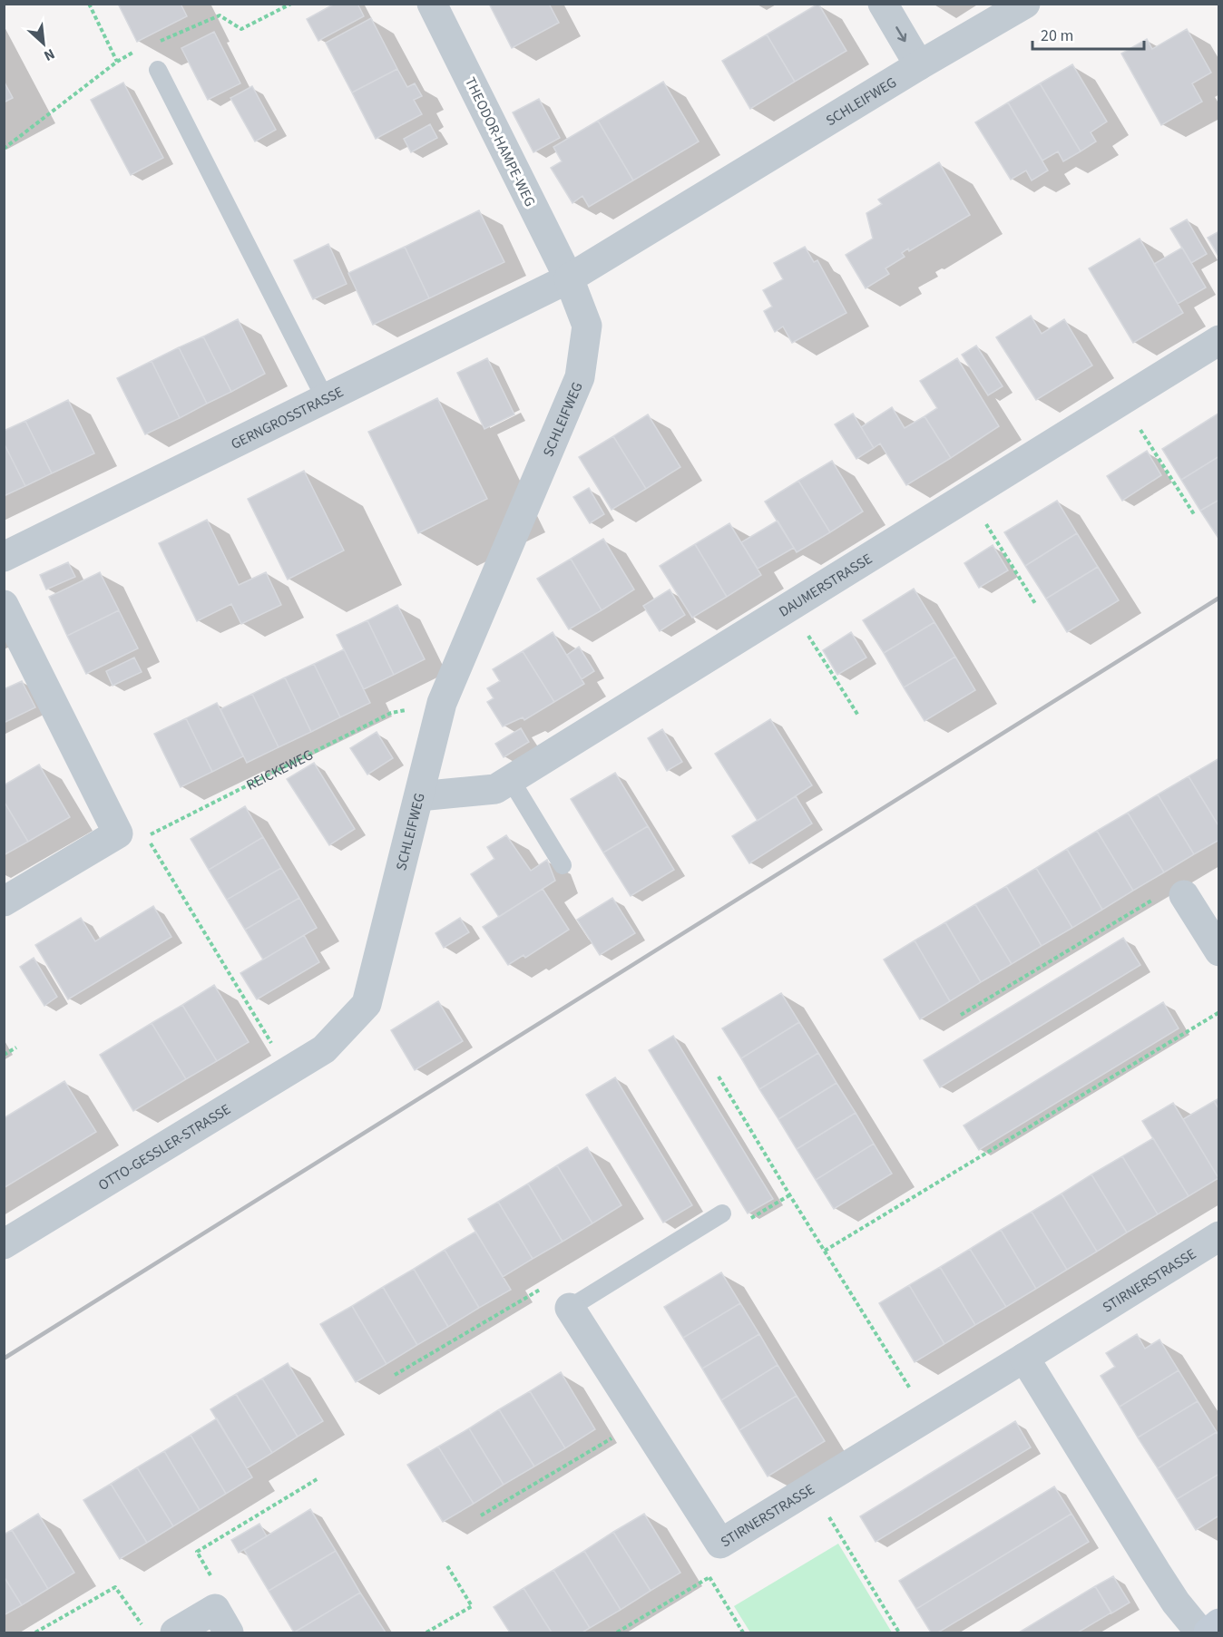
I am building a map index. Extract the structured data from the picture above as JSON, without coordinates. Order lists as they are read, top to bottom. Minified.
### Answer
{"streets":{"street":["SCHLEIFWEG","THEODOR-HAMPE-WEG","GERNGROSSTRASSE","DAUMERSTRASSE","OTTO-GESSLER-STRASSE","STIRNERSTRASSE"],"path":["REICKEWEG"]},"crossings":[["SCHLEIFWEG","THEODOR-HAMPE-WEG"],["SCHLEIFWEG","GERNGROSSTRASSE"],["SCHLEIFWEG","DAUMERSTRASSE"],["SCHLEIFWEG","REICKEWEG"],["SCHLEIFWEG","OTTO-GESSLER-STRASSE"],["THEODOR-HAMPE-WEG","GERNGROSSTRASSE"],["REICKEWEG","OTTO-GESSLER-STRASSE"]],"scale_bar":"20 m","north":"bottom right"}
